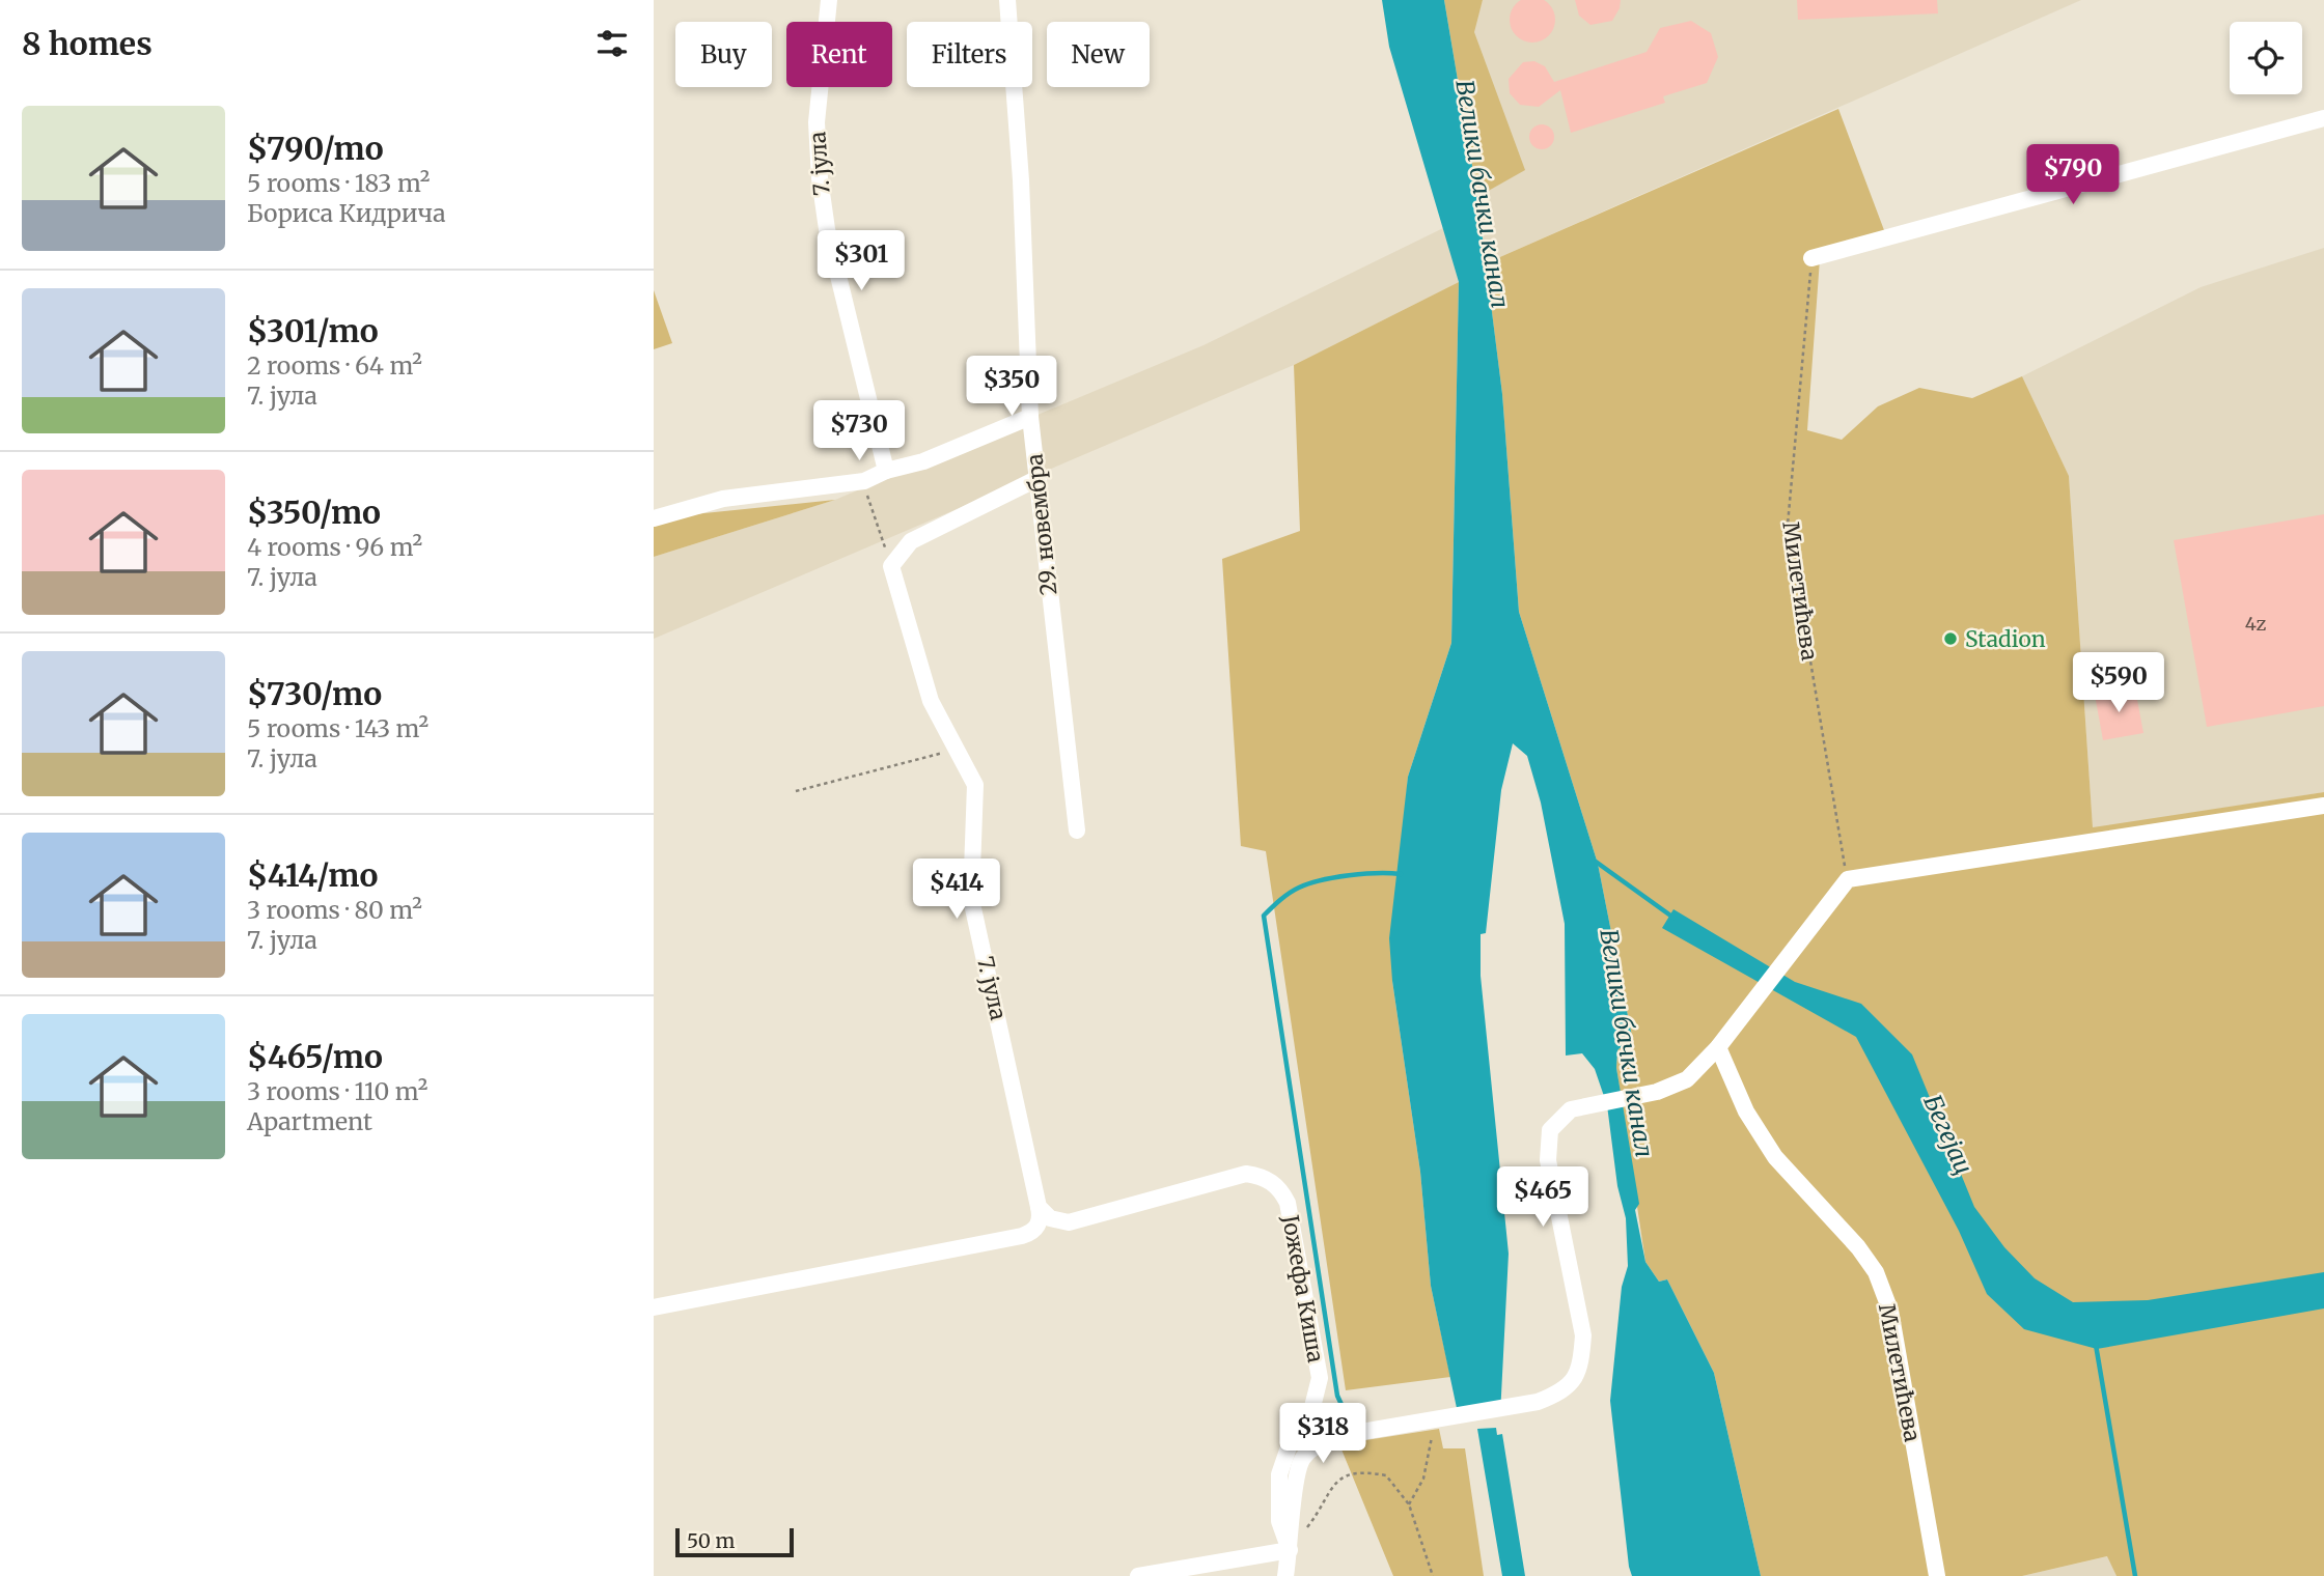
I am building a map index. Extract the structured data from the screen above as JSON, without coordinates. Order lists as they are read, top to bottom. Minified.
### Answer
{"streets":{"street":["7. јула","29. новембра","Милетићева","Јожефа Киша"]},"crossings":[["7. јула","Јожефа Киша"]],"water":["Велики бачки канал","Бегејац"],"places":["Stadion"],"house_numbers":["4z"],"scale_bar":"50 m","page":{"heading":"8 homes","chip":["Buy","Rent","Filters","New"],"list":[{"name":"$790/mo","note":"5 rooms · 183 m² · Бориса Кидрича"},{"name":"$301/mo","note":"2 rooms · 64 m² · 7. јула"},{"name":"$350/mo","note":"4 rooms · 96 m² · 7. јула"},{"name":"$730/mo","note":"5 rooms · 143 m² · 7. јула"},{"name":"$414/mo","note":"3 rooms · 80 m² · 7. јула"},{"name":"$465/mo","note":"3 rooms · 110 m² · Apartment"}],"price":["$790","$301","$350","$730","$590","$414","$465","$318"],"scale":"50 m"}}
